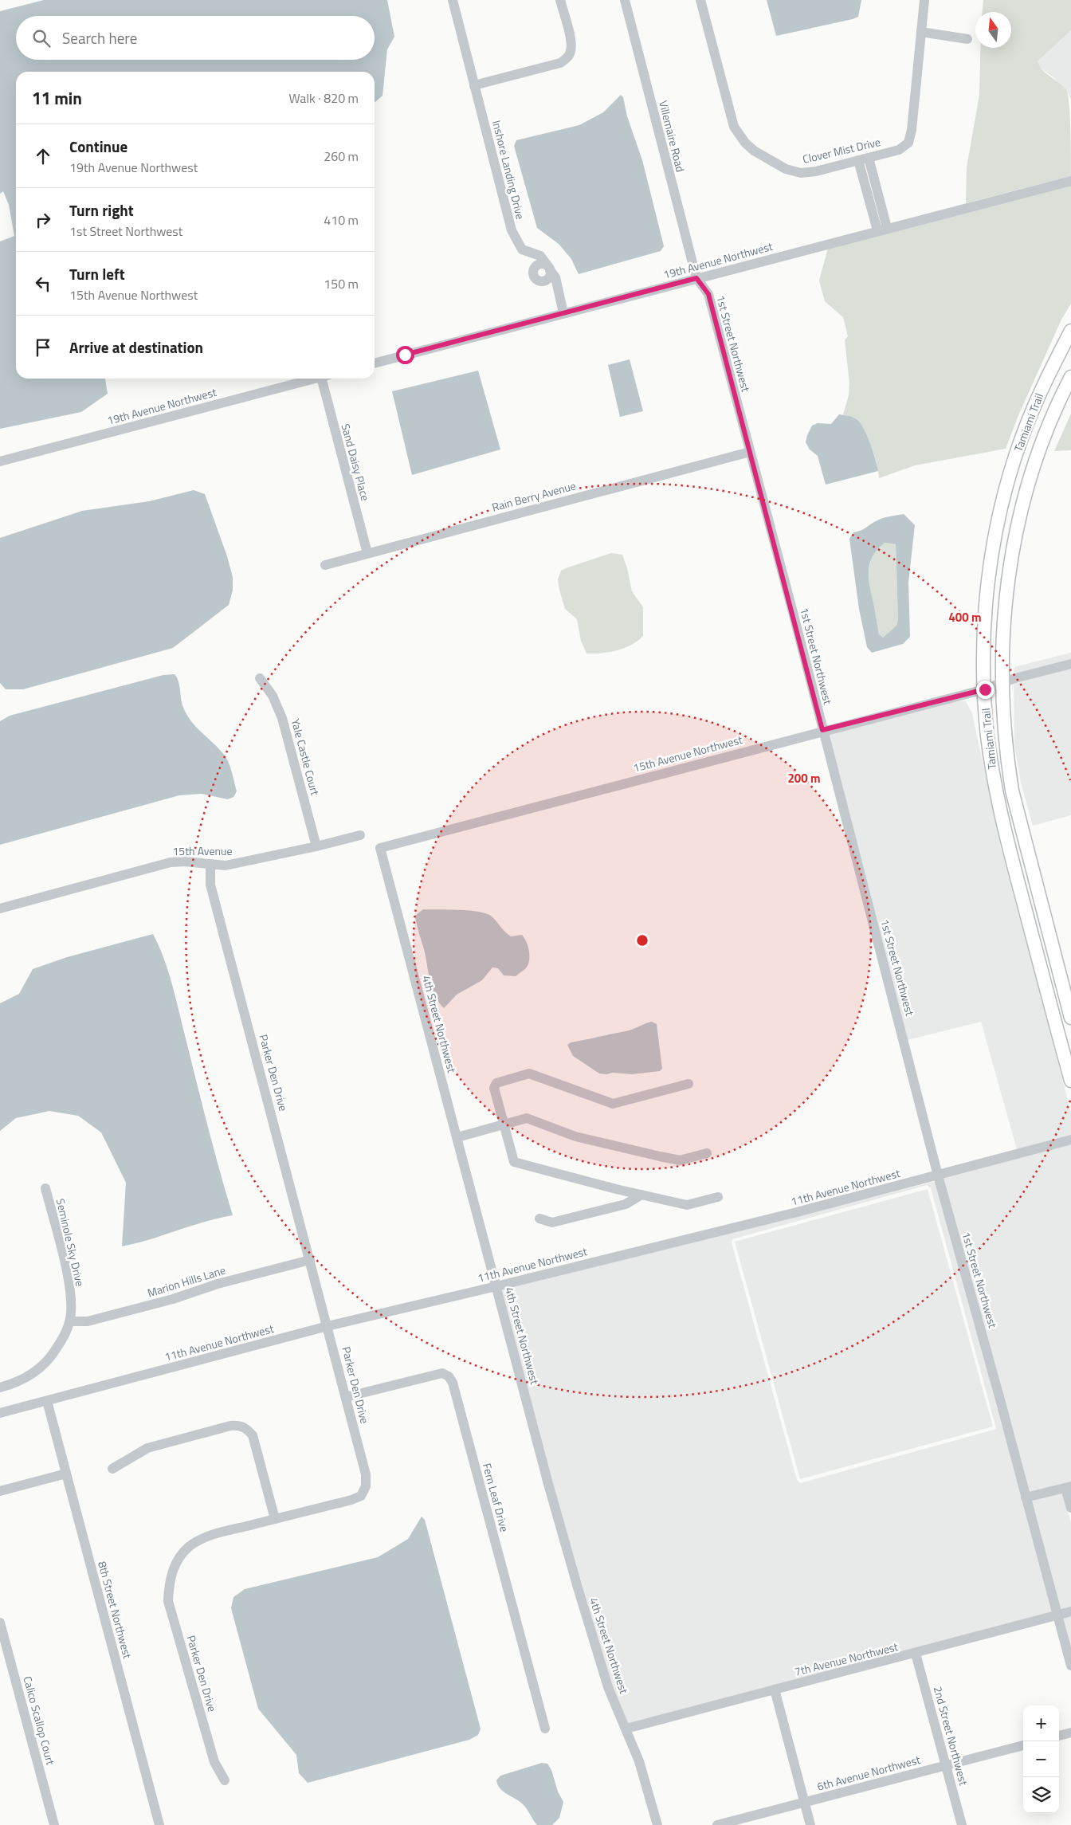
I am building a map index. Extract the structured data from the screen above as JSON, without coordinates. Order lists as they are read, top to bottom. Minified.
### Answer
{"streets":{"main road":["Tamiami Trail"],"street":["Villemaire Road","Clover Mist Drive","Inshore Landing Drive","19th Avenue Northwest","1st Street Northwest","Sand Daisy Place","Rain Berry Avenue","15th Avenue Northwest","Yale Castle Court","15th Avenue","4th Street Northwest","Parker Den Drive","11th Avenue Northwest","Seminole Sky Drive","Marion Hills Lane","Fern Leaf Drive","8th Street Northwest","7th Avenue Northwest","Calico Scallop Court","2nd Street Northwest","6th Avenue Northwest"]},"crossings":[["Villemaire Road","19th Avenue Northwest"],["Villemaire Road","1st Street Northwest"],["Inshore Landing Drive","19th Avenue Northwest"],["19th Avenue Northwest","1st Street Northwest"],["1st Street Northwest","Rain Berry Avenue"],["1st Street Northwest","15th Avenue Northwest"],["1st Street Northwest","11th Avenue Northwest"],["1st Street Northwest","7th Avenue Northwest"],["Tamiami Trail","15th Avenue Northwest"],["Sand Daisy Place","Rain Berry Avenue"],["15th Avenue Northwest","4th Street Northwest"],["Yale Castle Court","15th Avenue"],["15th Avenue","Parker Den Drive"],["4th Street Northwest","11th Avenue Northwest"],["4th Street Northwest","7th Avenue Northwest"],["Parker Den Drive","11th Avenue Northwest"],["Parker Den Drive","Marion Hills Lane"],["Parker Den Drive","Fern Leaf Drive"],["11th Avenue Northwest","8th Street Northwest"],["Seminole Sky Drive","Marion Hills Lane"],["7th Avenue Northwest","2nd Street Northwest"],["2nd Street Northwest","6th Avenue Northwest"]],"north":"top","page":{"search":"Search here","heading":["11 min","Walk · 820 m"],"list":[["Continue","19th Avenue Northwest","260 m"],["Turn right","1st Street Northwest","410 m"],["Turn left","15th Avenue Northwest","150 m"],"Arrive at destination"],"map_buttons":["+","−"]},"rings":["400 m","200 m"]}
